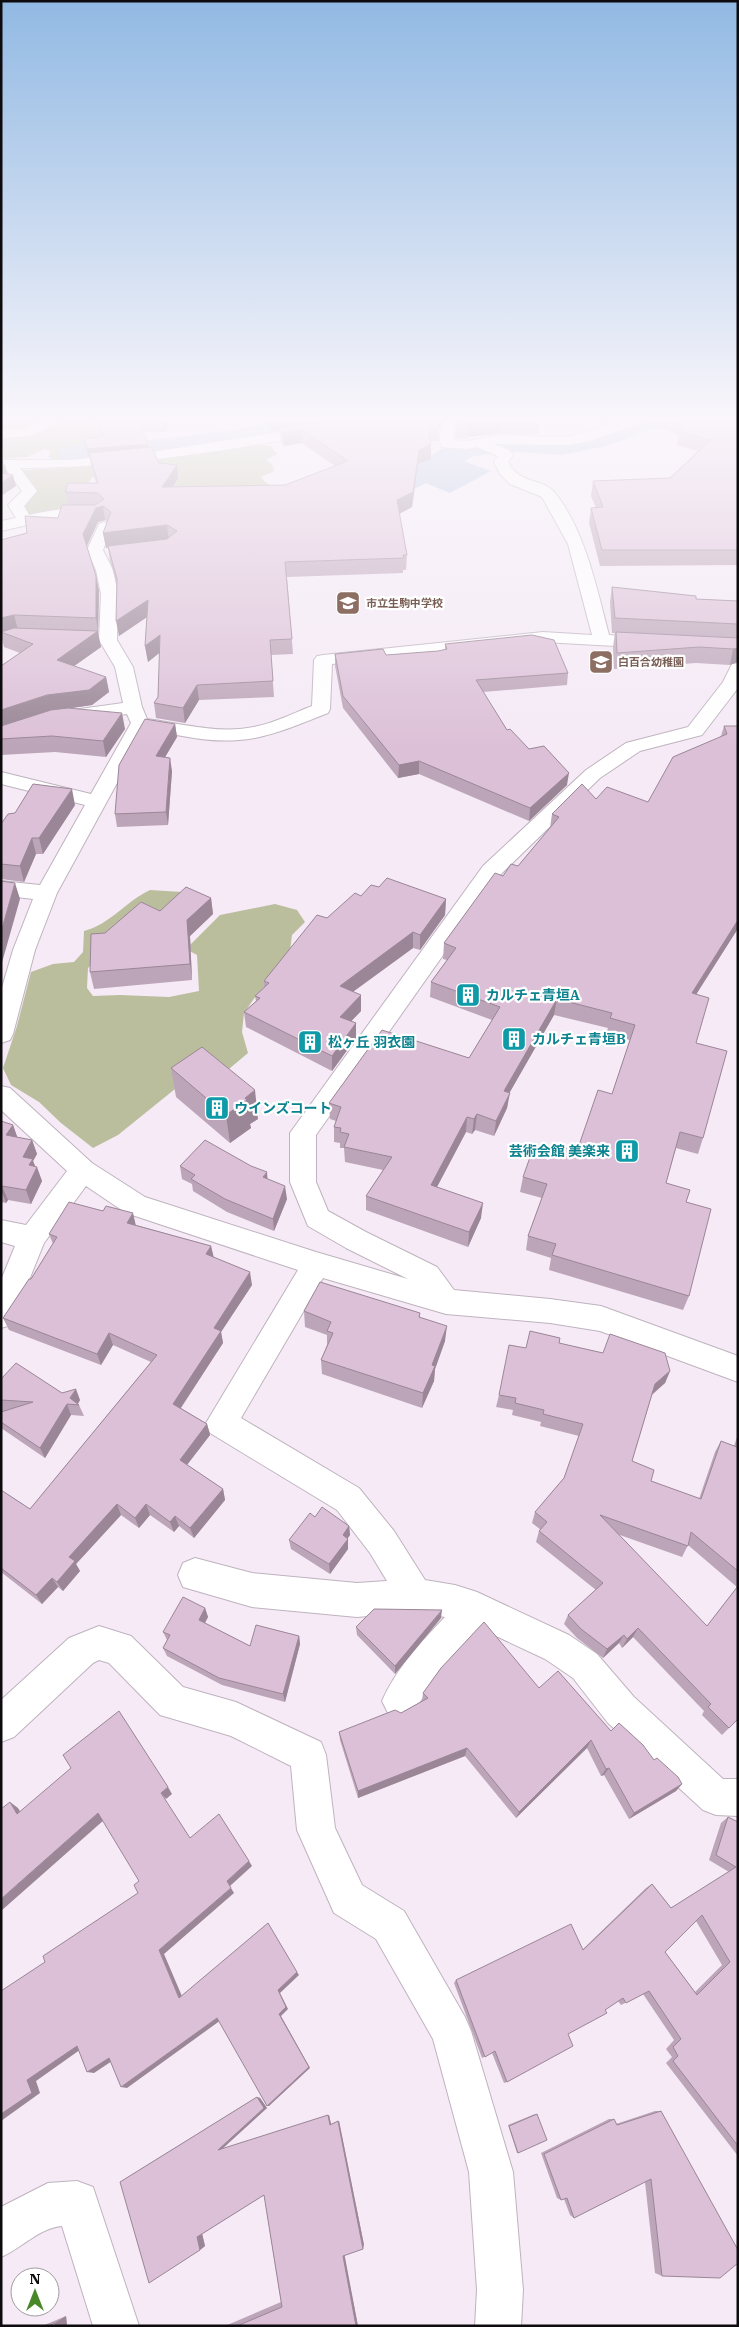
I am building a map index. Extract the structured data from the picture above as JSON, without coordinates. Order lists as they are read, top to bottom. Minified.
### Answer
{"places":{"school or university":["市立生駒中学校","白百合幼稚園"],"building":["カルチェ青垣A","カルチェ青垣B","松ヶ丘 羽衣園","ウインズコート","芸術会館 美楽来"]},"north":"top"}
